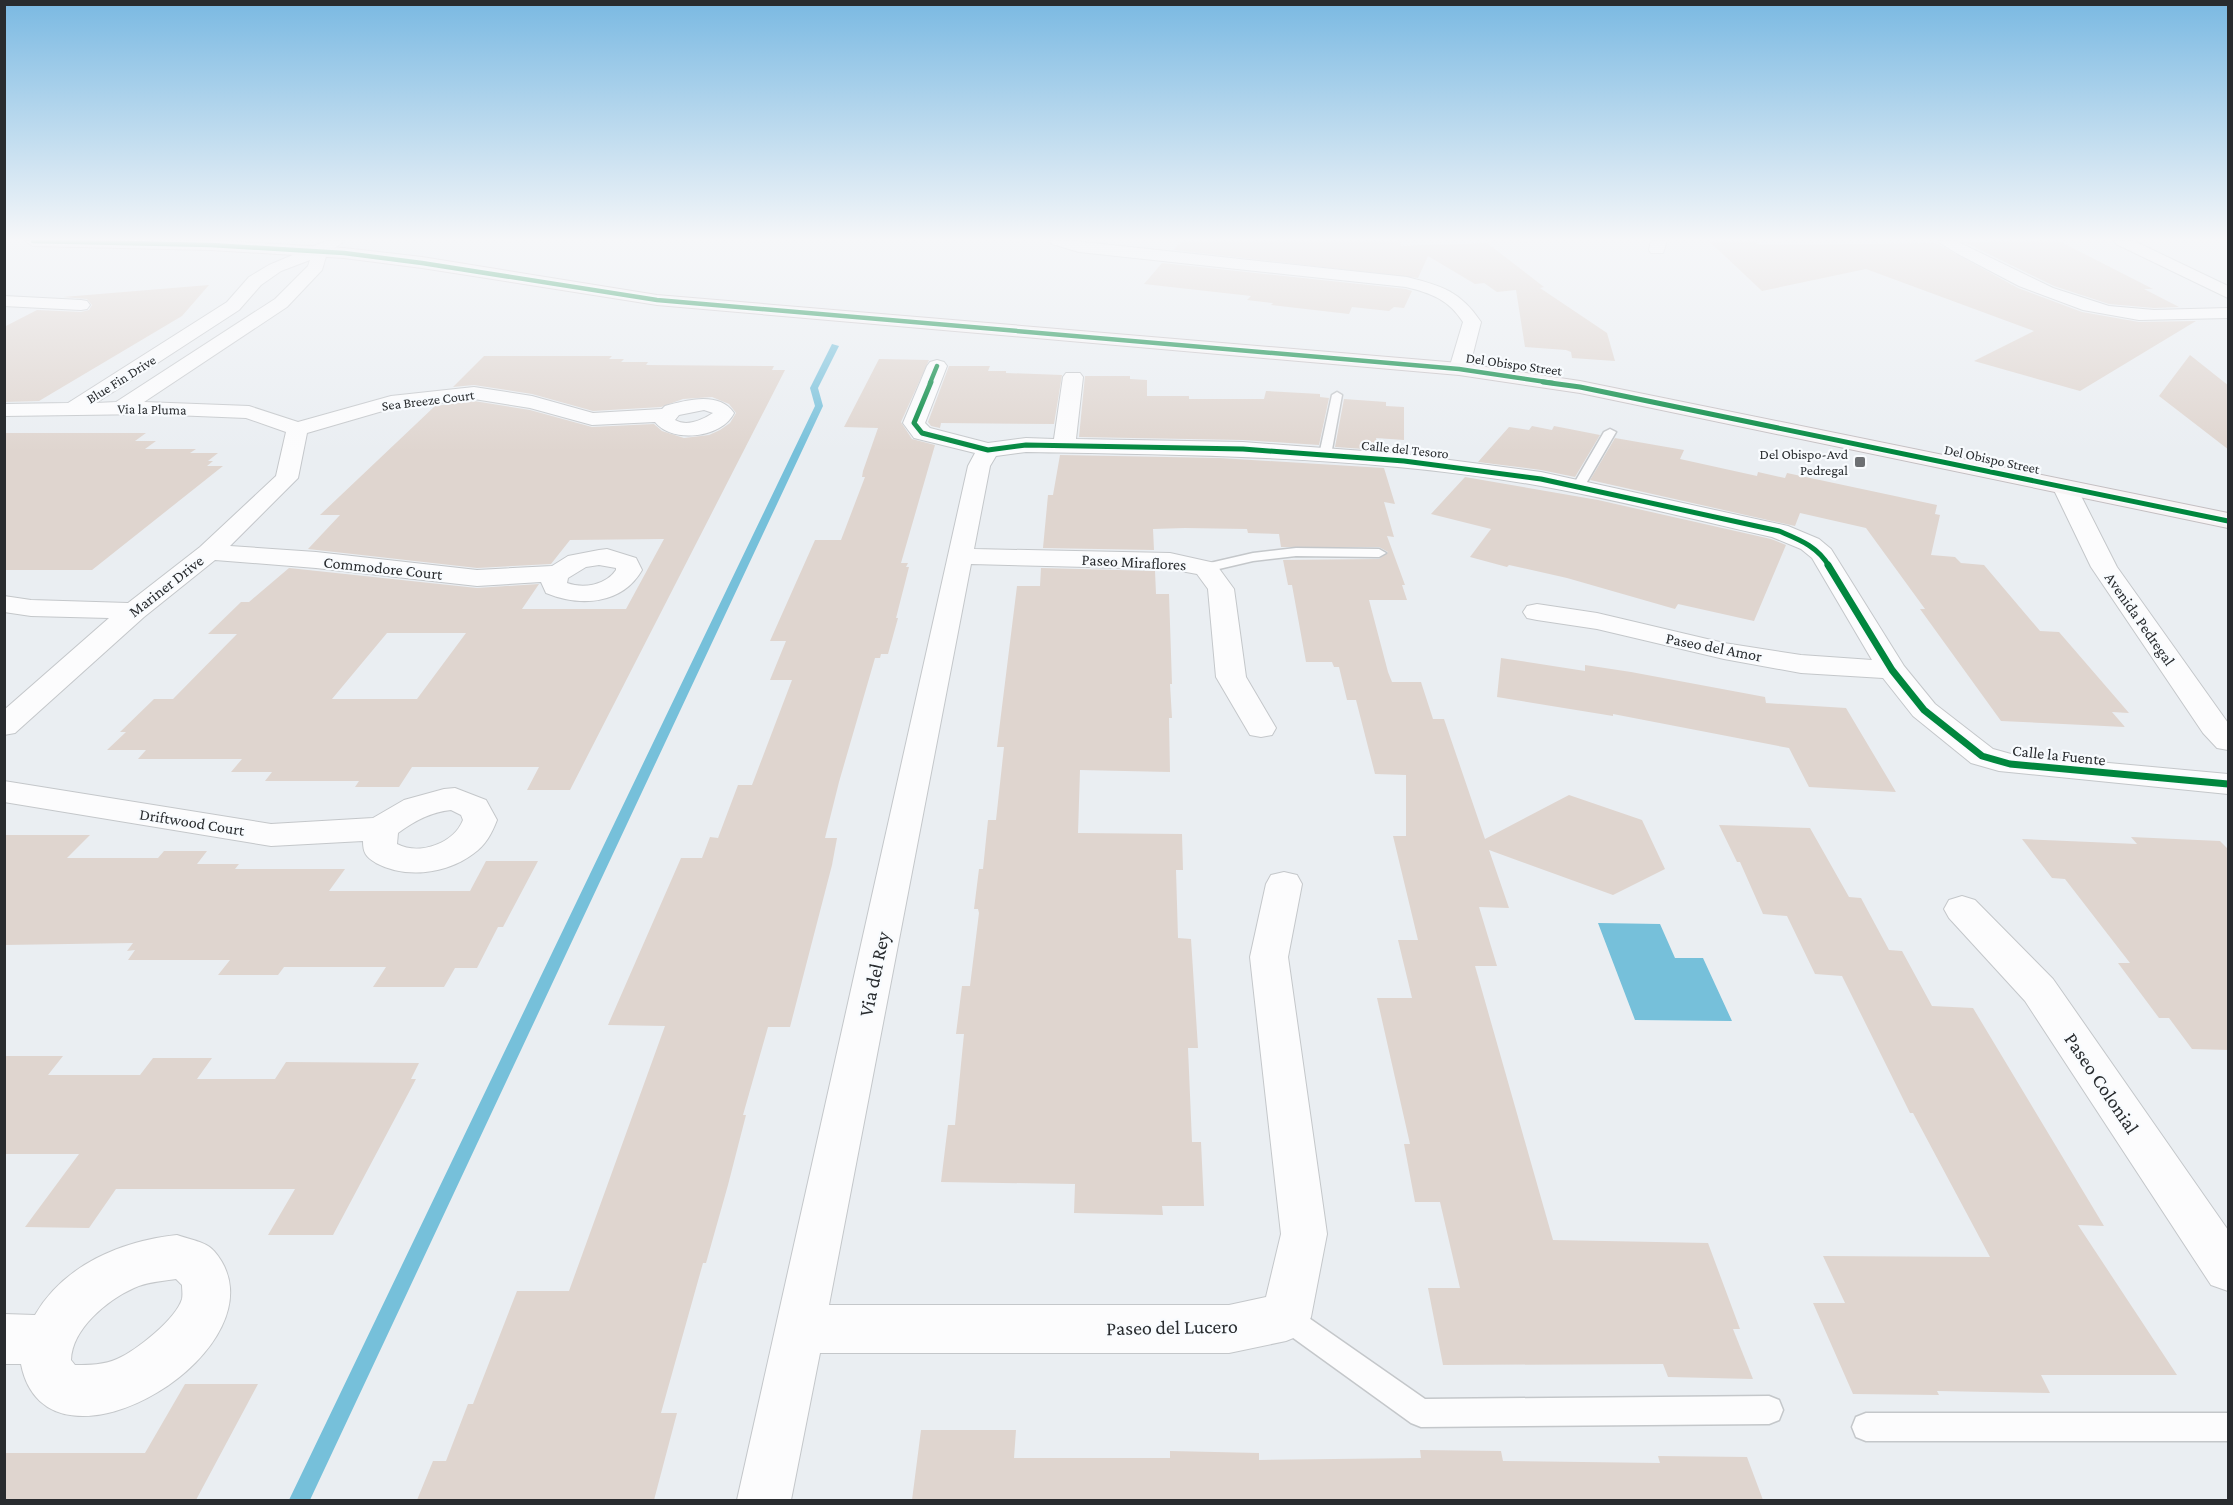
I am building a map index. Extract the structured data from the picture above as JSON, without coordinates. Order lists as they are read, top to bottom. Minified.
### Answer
{"streets":{"main road":["Del Obispo Street"],"street":["Blue Fin Drive","Sea Breeze Court","Via la Pluma","Calle del Tesoro","Paseo Miraflores","Commodore Court","Mariner Drive","Avenida Pedregal","Paseo del Amor","Calle la Fuente","Driftwood Court","Via del Rey","Paseo Colonial","Paseo del Lucero"]},"crossings":[["Del Obispo Street","Avenida Pedregal"],["Blue Fin Drive","Via la Pluma"],["Sea Breeze Court","Via la Pluma"],["Sea Breeze Court","Mariner Drive"],["Via la Pluma","Mariner Drive"],["Calle del Tesoro","Calle la Fuente"],["Calle del Tesoro","Via del Rey"],["Paseo Miraflores","Via del Rey"],["Commodore Court","Mariner Drive"],["Paseo del Amor","Calle la Fuente"],["Via del Rey","Paseo del Lucero"]],"places":{"transit":["Del Obispo-Avd Pedregal"]}}
